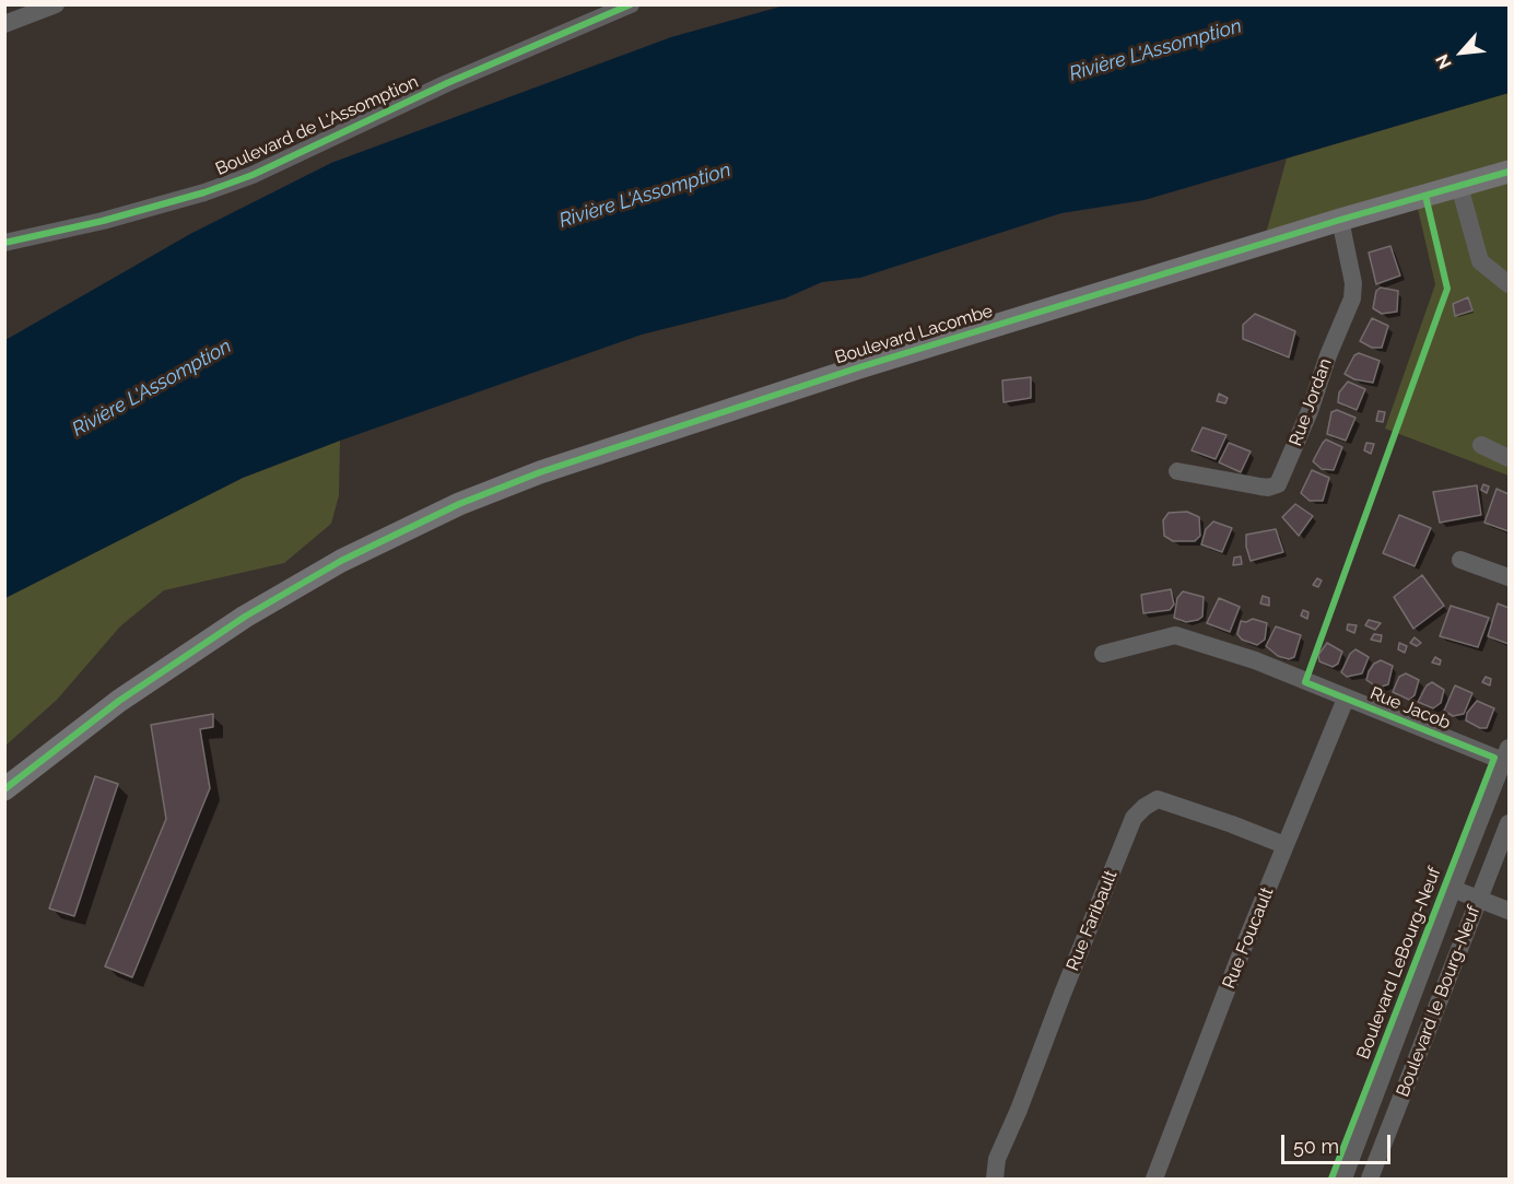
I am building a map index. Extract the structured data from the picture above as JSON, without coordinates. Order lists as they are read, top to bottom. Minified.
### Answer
{"streets":{"main road":["Boulevard Lacombe"],"street":["Boulevard de L'Assomption","Rue Jordan","Rue Jacob","Rue Faribault","Rue Foucault","Boulevard le Bourg-Neuf"],"cycle path":["Boulevard LeBourg-Neuf"]},"crossings":[["Boulevard Lacombe","Rue Jordan"],["Rue Jacob","Rue Foucault"],["Rue Jacob","Boulevard le Bourg-Neuf"],["Rue Faribault","Rue Foucault"]],"water":["Rivière L'Assomption"],"scale_bar":"50 m","north":"bottom left"}
